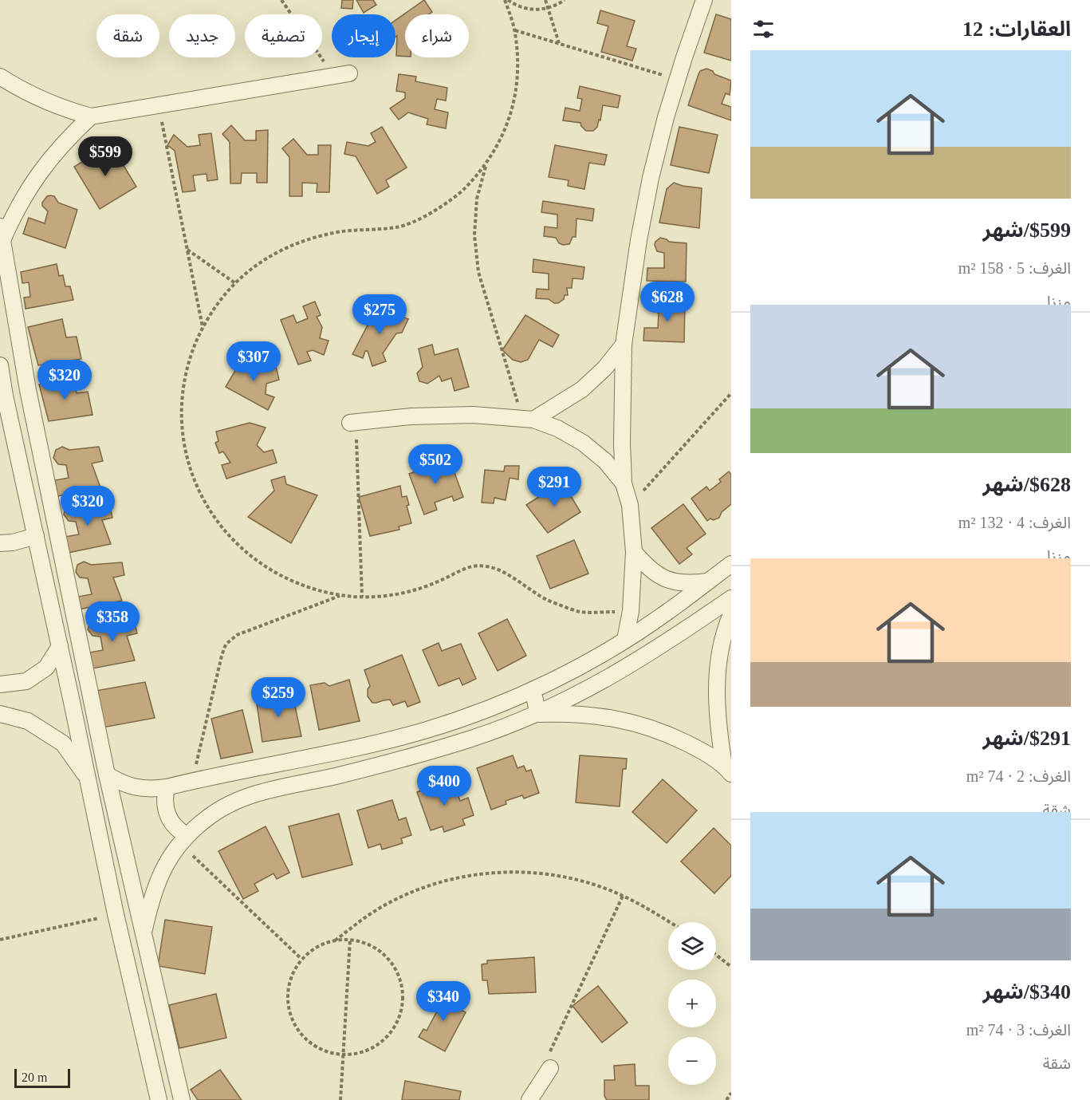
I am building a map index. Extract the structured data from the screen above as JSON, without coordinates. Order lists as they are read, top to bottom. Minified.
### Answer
{"scale_bar":"20 m","page":{"heading":"العقارات: 12","chip":["شراء","إيجار","تصفية","جديد","شقة"],"list":[{"name":"$599/شهر","note":"الغرف: 5 · 158 m² · منزل"},{"name":"$628/شهر","note":"الغرف: 4 · 132 m² · منزل"},{"name":"$291/شهر","note":"الغرف: 2 · 74 m² · شقة"},{"name":"$340/شهر","note":"الغرف: 3 · 74 m² · شقة"}],"price":["$599","$628","$275","$307","$320","$502","$291","$320","$358","$259","$400","$340"],"map_buttons":["+","−"],"scale":"20 m"}}
